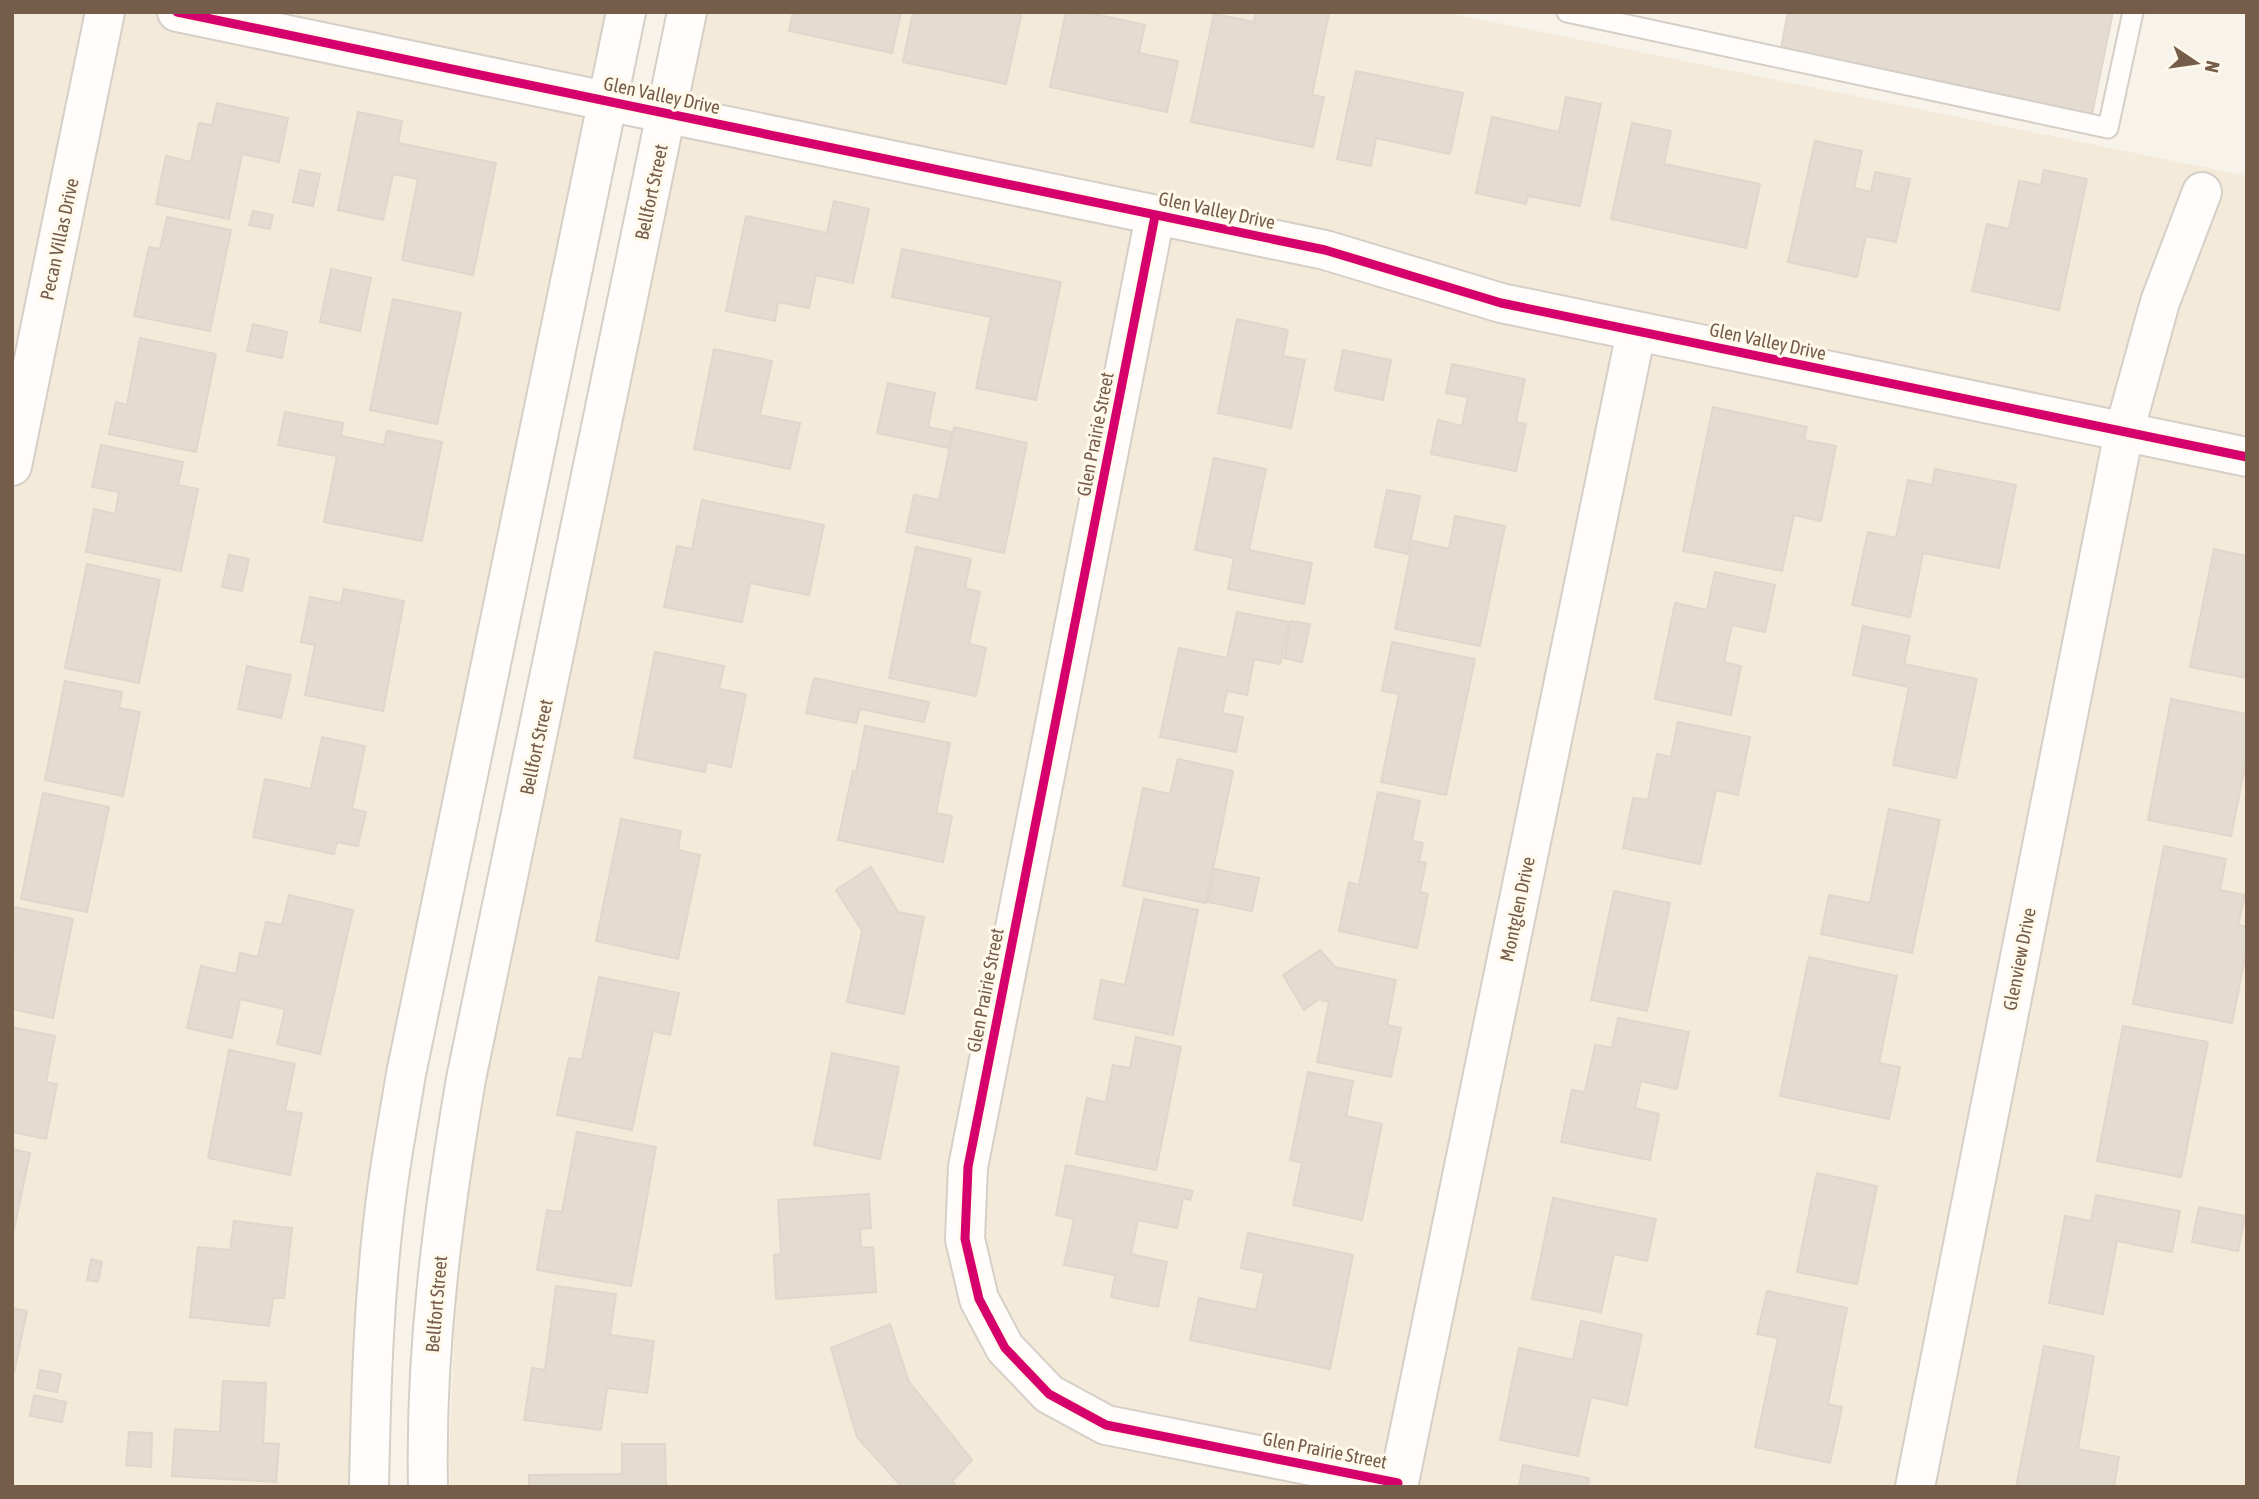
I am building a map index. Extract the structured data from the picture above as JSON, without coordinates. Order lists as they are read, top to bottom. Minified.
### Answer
{"streets":{"street":["Glen Valley Drive","Bellfort Street","Pecan Villas Drive","Glen Prairie Street","Montglen Drive","Glenview Drive"]},"crossings":[["Glen Valley Drive","Bellfort Street"],["Glen Valley Drive","Glen Prairie Street"],["Glen Valley Drive","Montglen Drive"],["Glen Valley Drive","Glenview Drive"],["Glen Prairie Street","Montglen Drive"]],"north":"right"}
